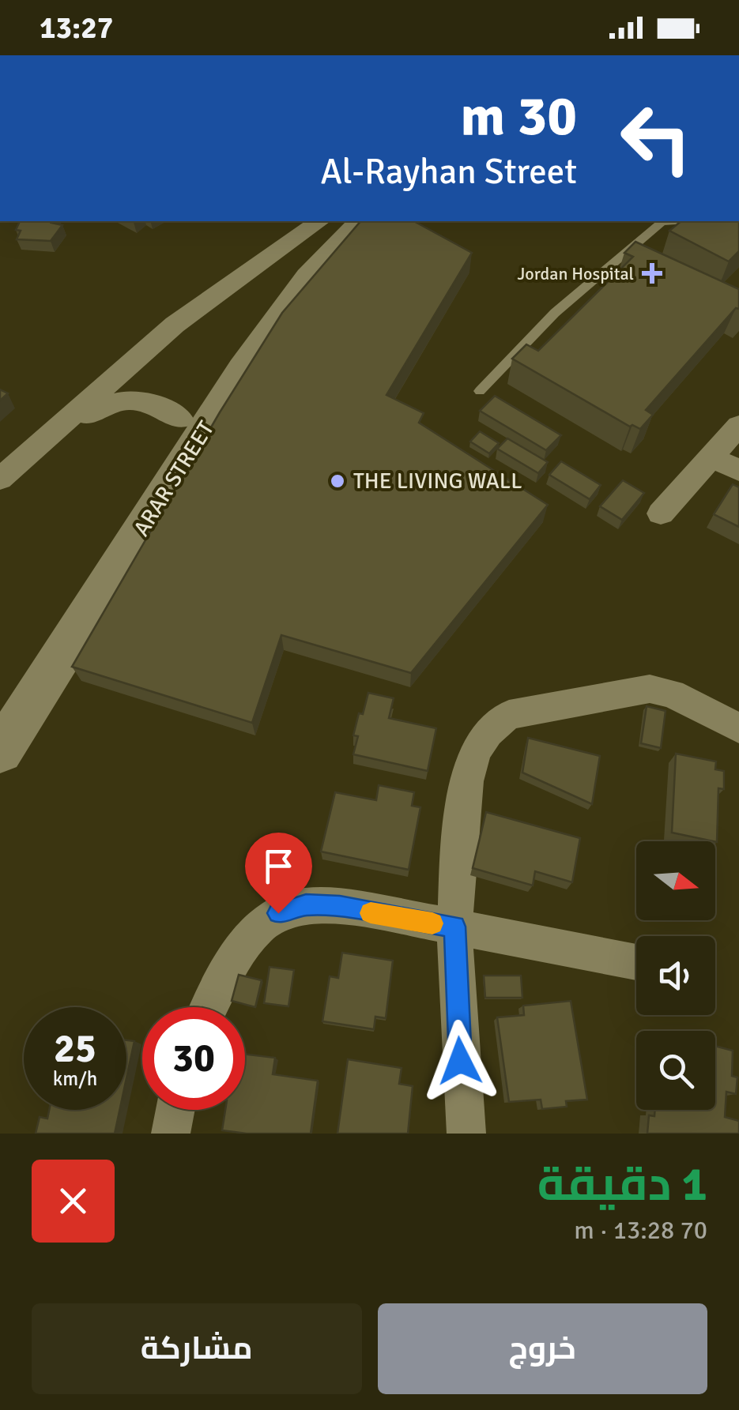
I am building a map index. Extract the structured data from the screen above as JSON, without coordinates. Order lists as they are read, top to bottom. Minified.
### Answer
{"streets":{"main road":["ARAR STREET"]},"places":{"health":["Jordan Hospital"],"other":["THE LIVING WALL"]},"north":"right","page":{"status":"13:27","turn":["30 m","Al-Rayhan Street"],"speed":"25 km/h","limit":"30","heading":["1 دقيقة","70 m · 13:28"],"buttons":["خروج","مشاركة"]}}
